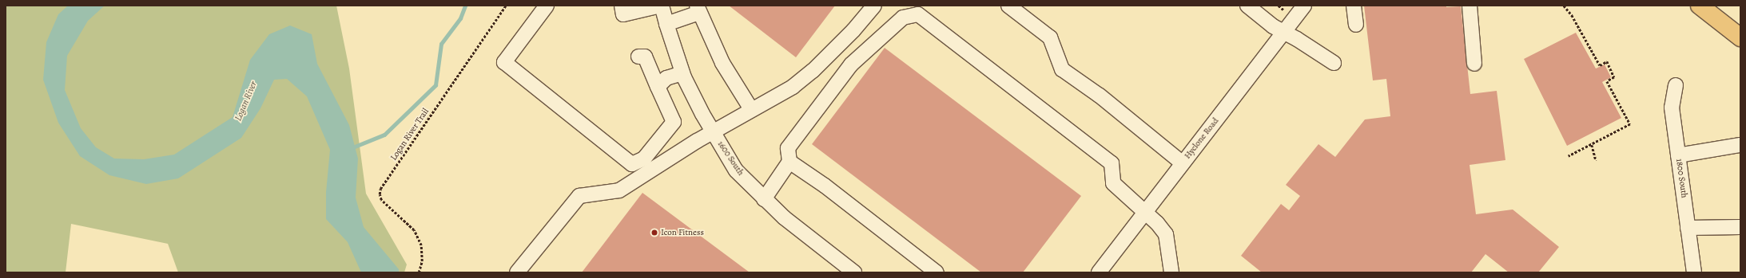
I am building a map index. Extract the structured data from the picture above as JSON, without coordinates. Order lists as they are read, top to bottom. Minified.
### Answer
{"streets":{"street":["Hyclone Road","1600 South","1800 South"],"path":["Logan River Trail"]},"water":["Logan River"],"places":["Icon Fitness"]}
